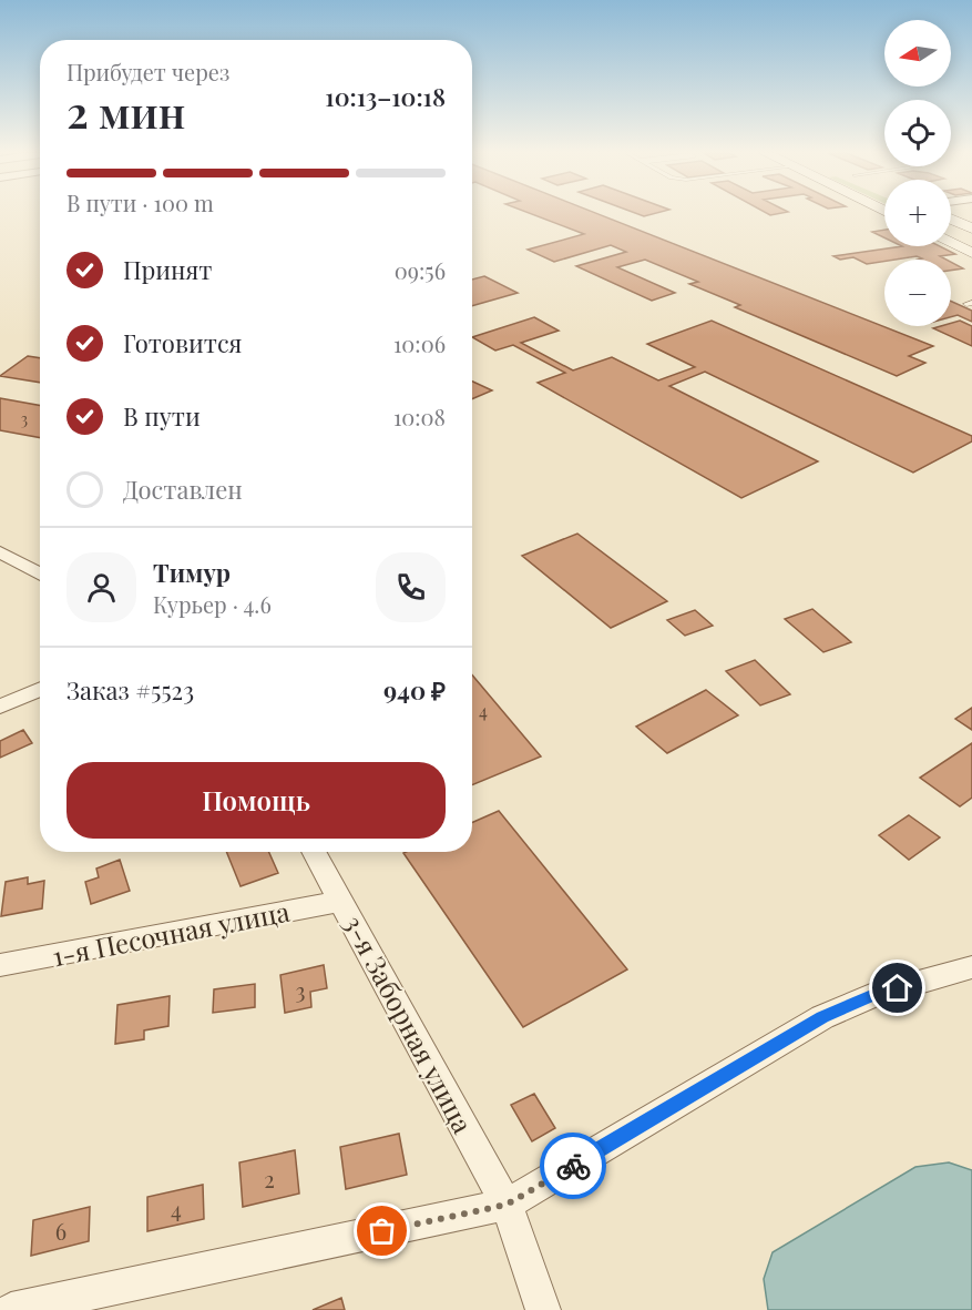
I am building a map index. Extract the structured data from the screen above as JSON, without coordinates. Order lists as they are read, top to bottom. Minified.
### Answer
{"streets":{"street":["1-я Песочная улица","3-я Заборная улица"]},"crossings":[["1-я Песочная улица","3-я Заборная улица"]],"house_numbers":["3","4","3","2","4","6"],"north":"left","page":{"map_buttons":["+","−"],"heading":["2 мин","Прибудет через","10:13–10:18"],"panel":["Тимур","Курьер · 4.6","Заказ #5523","940 ₽"],"bar":"В пути · 100 m","list":[["Принят","09:56"],["Готовится","10:06"],["В пути","10:08"],"Доставлен"],"buttons":"Помощь"}}
